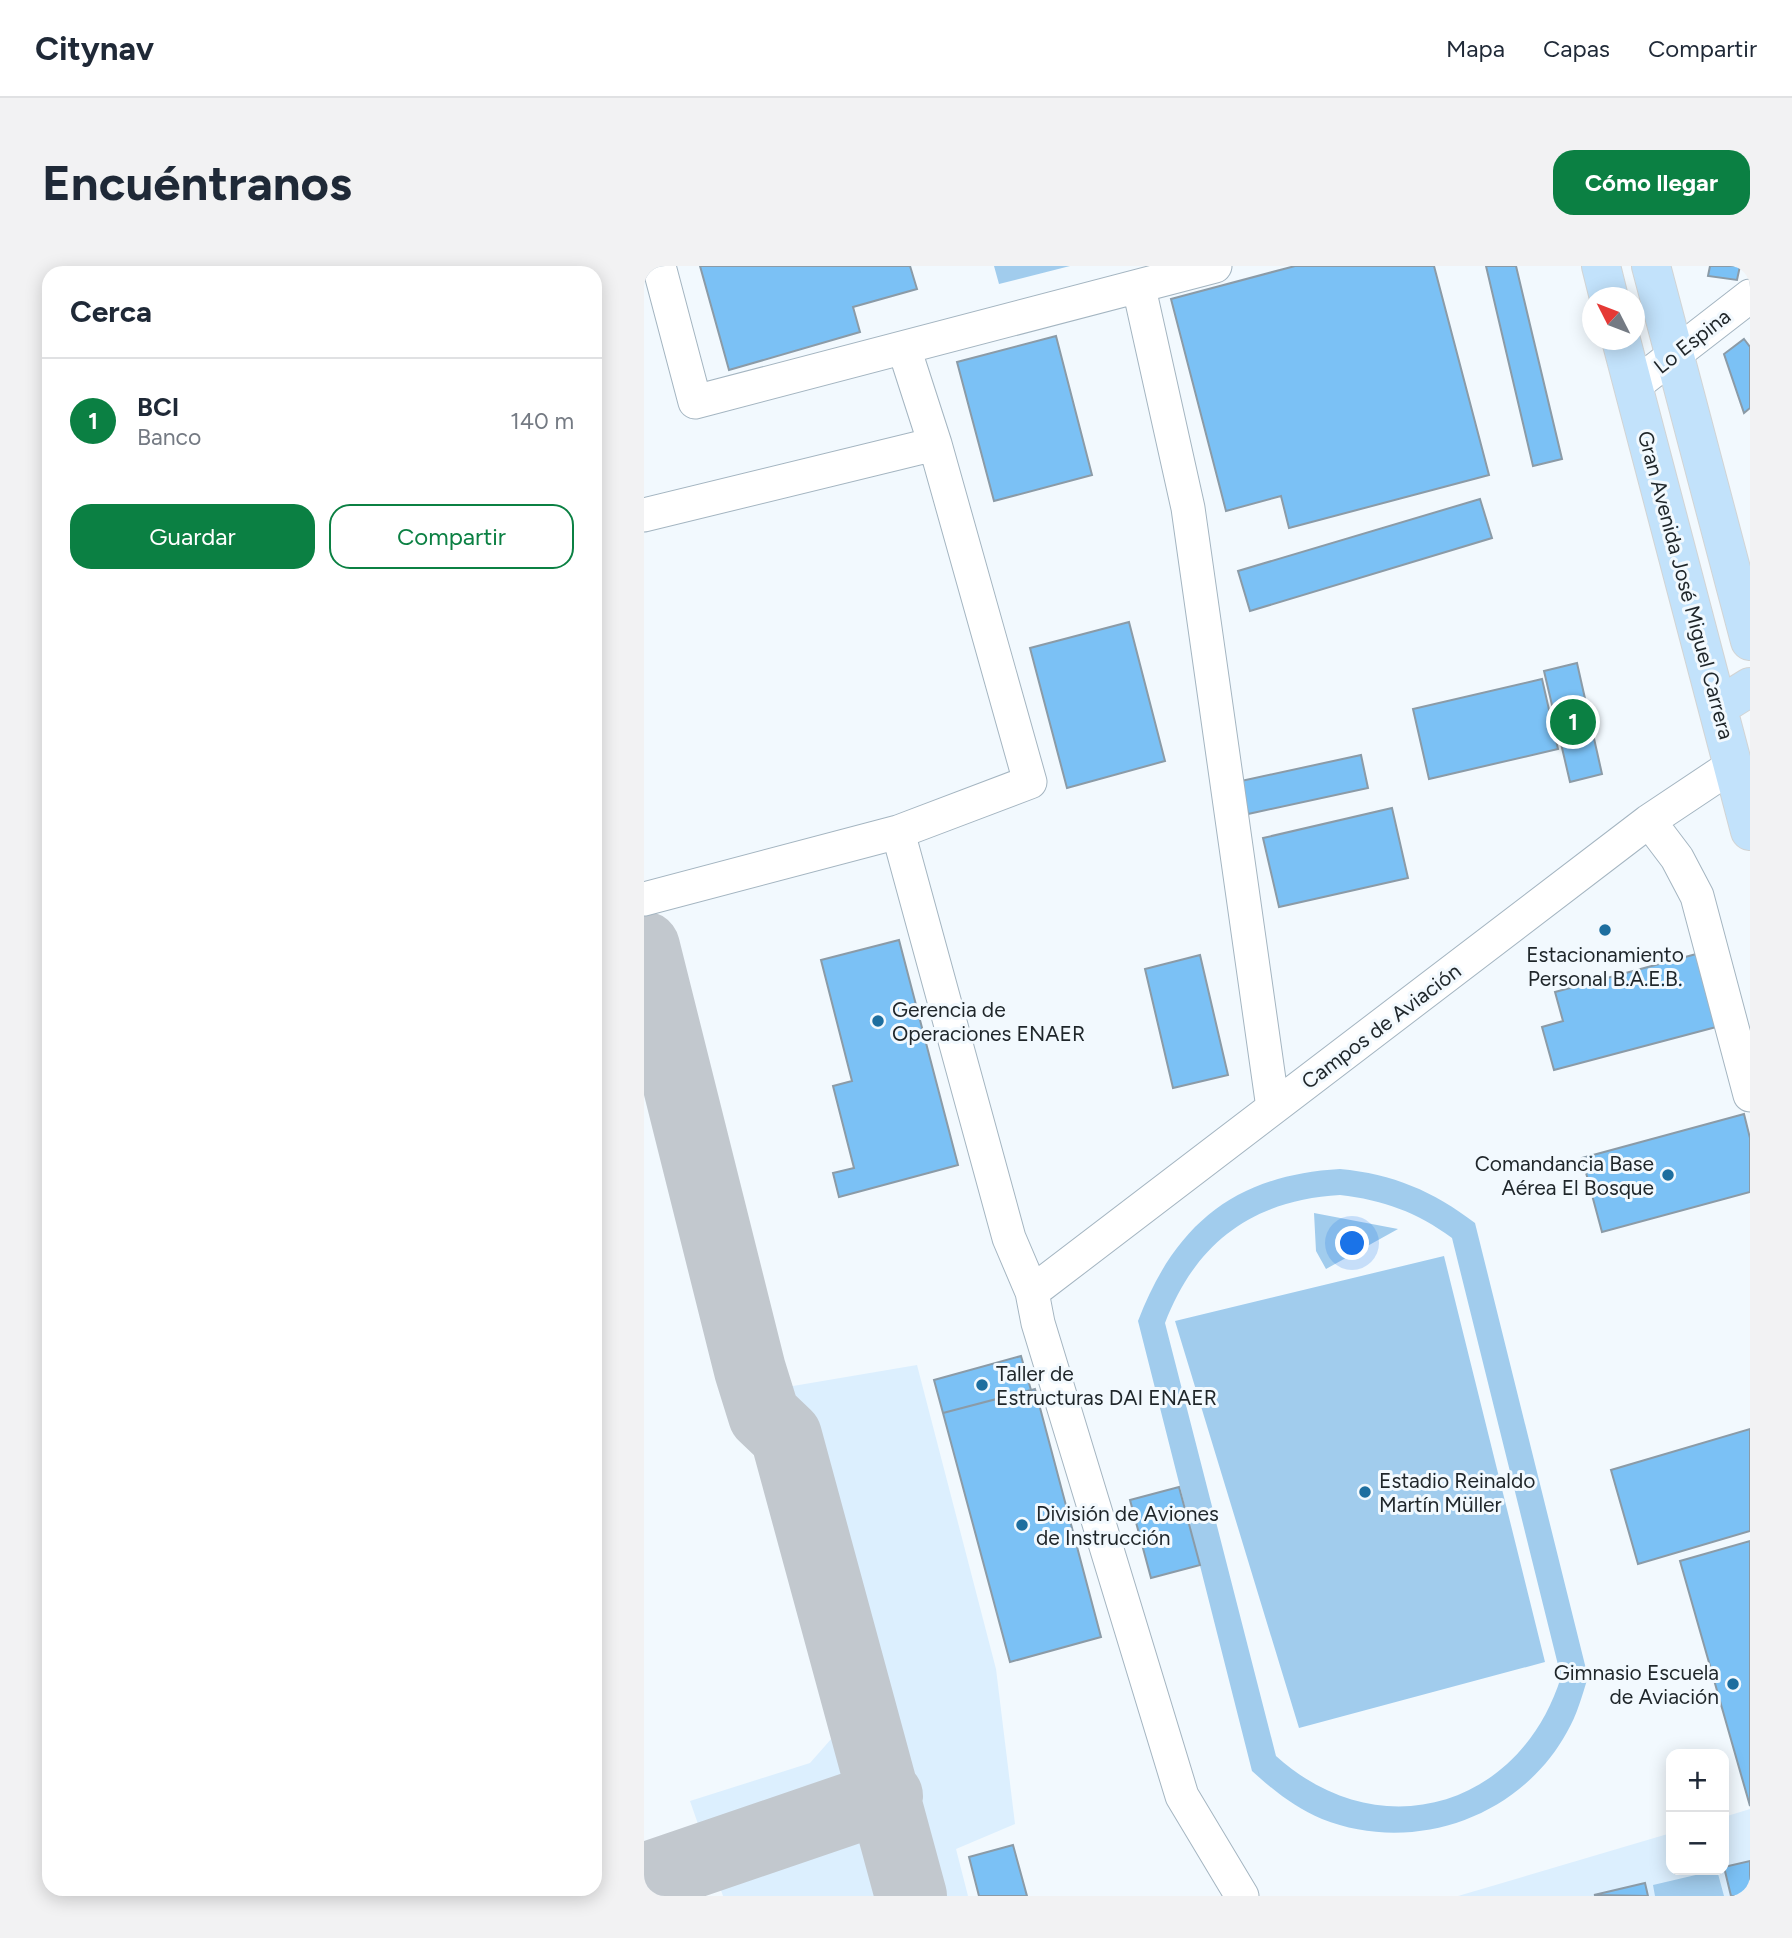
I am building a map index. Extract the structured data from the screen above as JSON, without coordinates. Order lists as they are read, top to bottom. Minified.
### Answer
{"streets":{"main road":["Gran Avenida José Miguel Carrera"],"street":["Lo Espina","Campos de Aviación"]},"crossings":[["Lo Espina","Gran Avenida José Miguel Carrera"],["Gran Avenida José Miguel Carrera","Campos de Aviación"]],"places":["Estacionamiento Personal B.A.E.B.","Gerencia de Operaciones ENAER","Comandancia Base Aérea El Bosque","Taller de Estructuras DAI ENAER","Estadio Reinaldo Martín Müller","División de Aviones de Instrucción","Gimnasio Escuela de Aviación"],"north":"top left","page":{"header":"Citynav","nav":["Mapa","Capas","Compartir"],"buttons":["Cómo llegar",["Guardar","Compartir"]],"title":"Encuéntranos","heading":"Cerca","list":[{"mark":"1","name":"BCI","note":"Banco","value":"140 m"}],"pins":"1","map_buttons":["+","−"]}}
